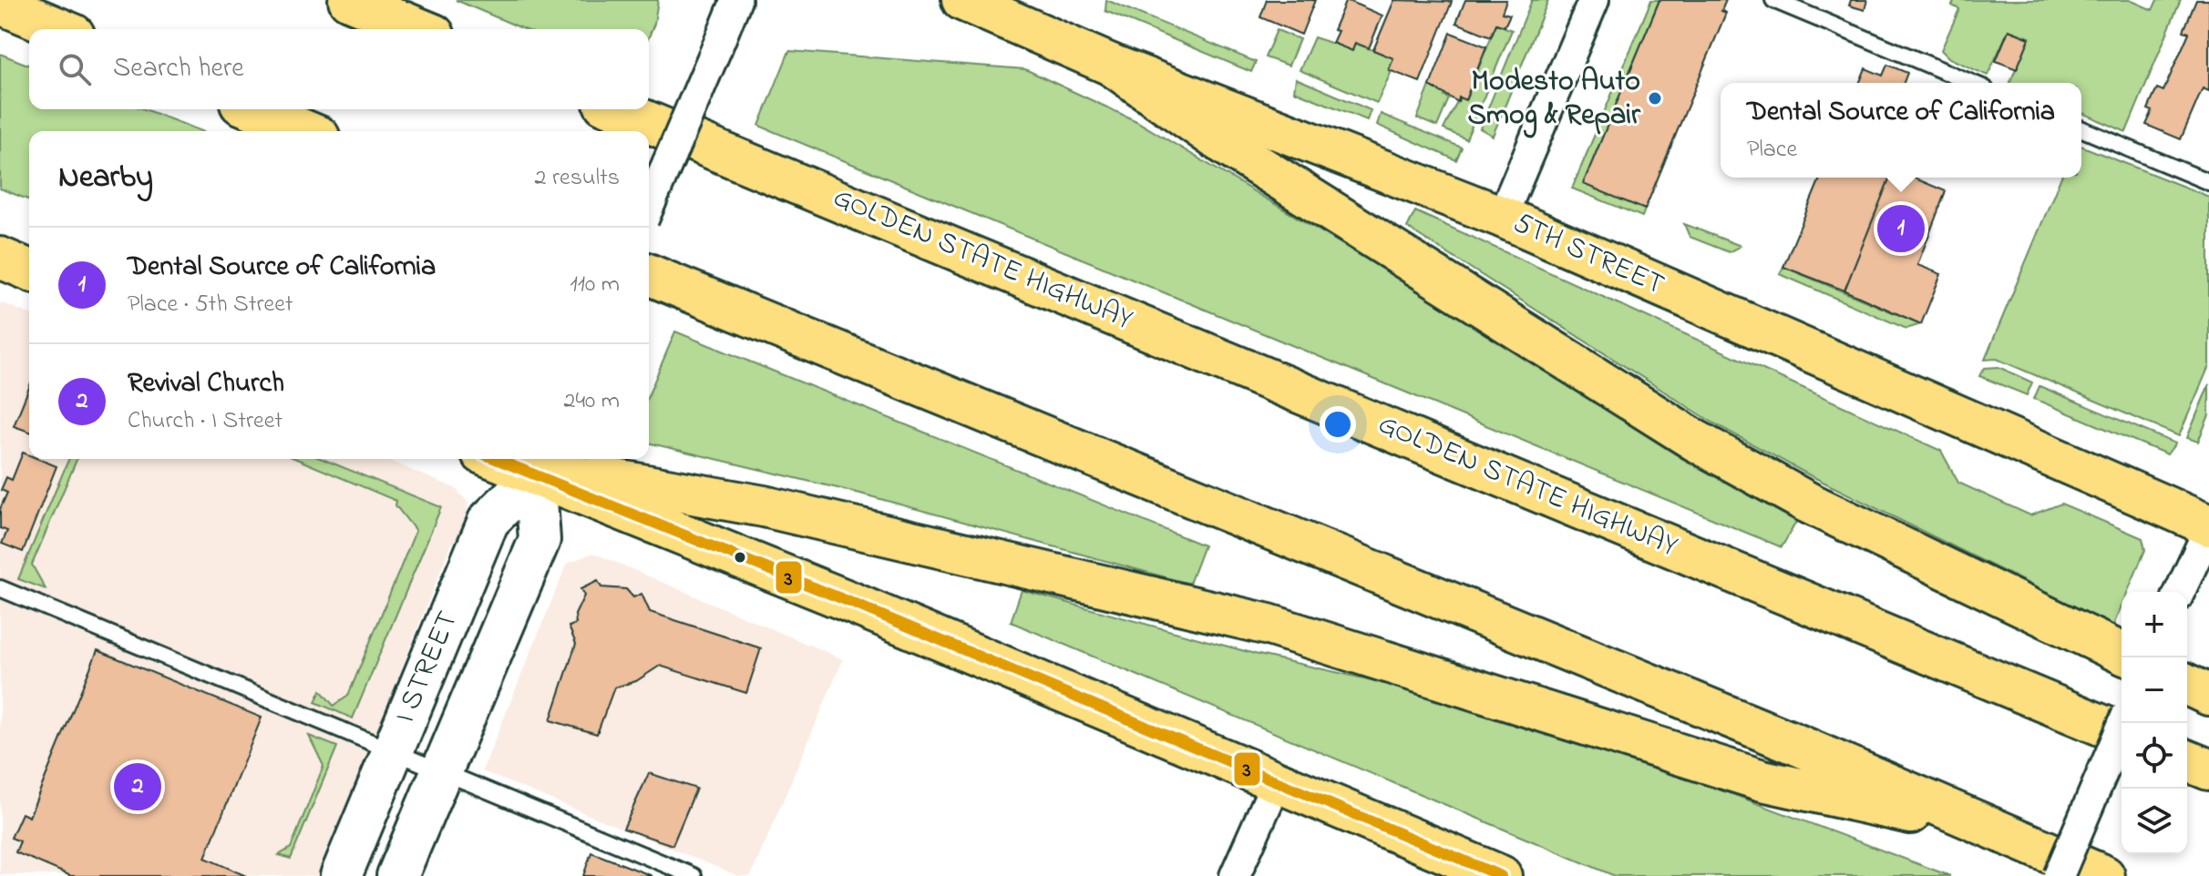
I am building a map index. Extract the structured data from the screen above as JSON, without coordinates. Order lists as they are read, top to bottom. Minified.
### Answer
{"streets":{"main road":["5TH STREET","GOLDEN STATE HIGHWAY"],"street":["I STREET"]},"places":["Modesto Auto Smog & Repair"],"lines":["transit line 3"],"page":{"search":"Search here","popup":["Dental Source of California","Place"],"heading":["Nearby","2 results"],"pins":["1","2"],"list":[{"mark":"1","name":"Dental Source of California","note":"Place · 5th Street","value":"110 m"},{"mark":"2","name":"Revival Church","note":"Church · I Street","value":"240 m"}],"map_buttons":["+","−"]}}
